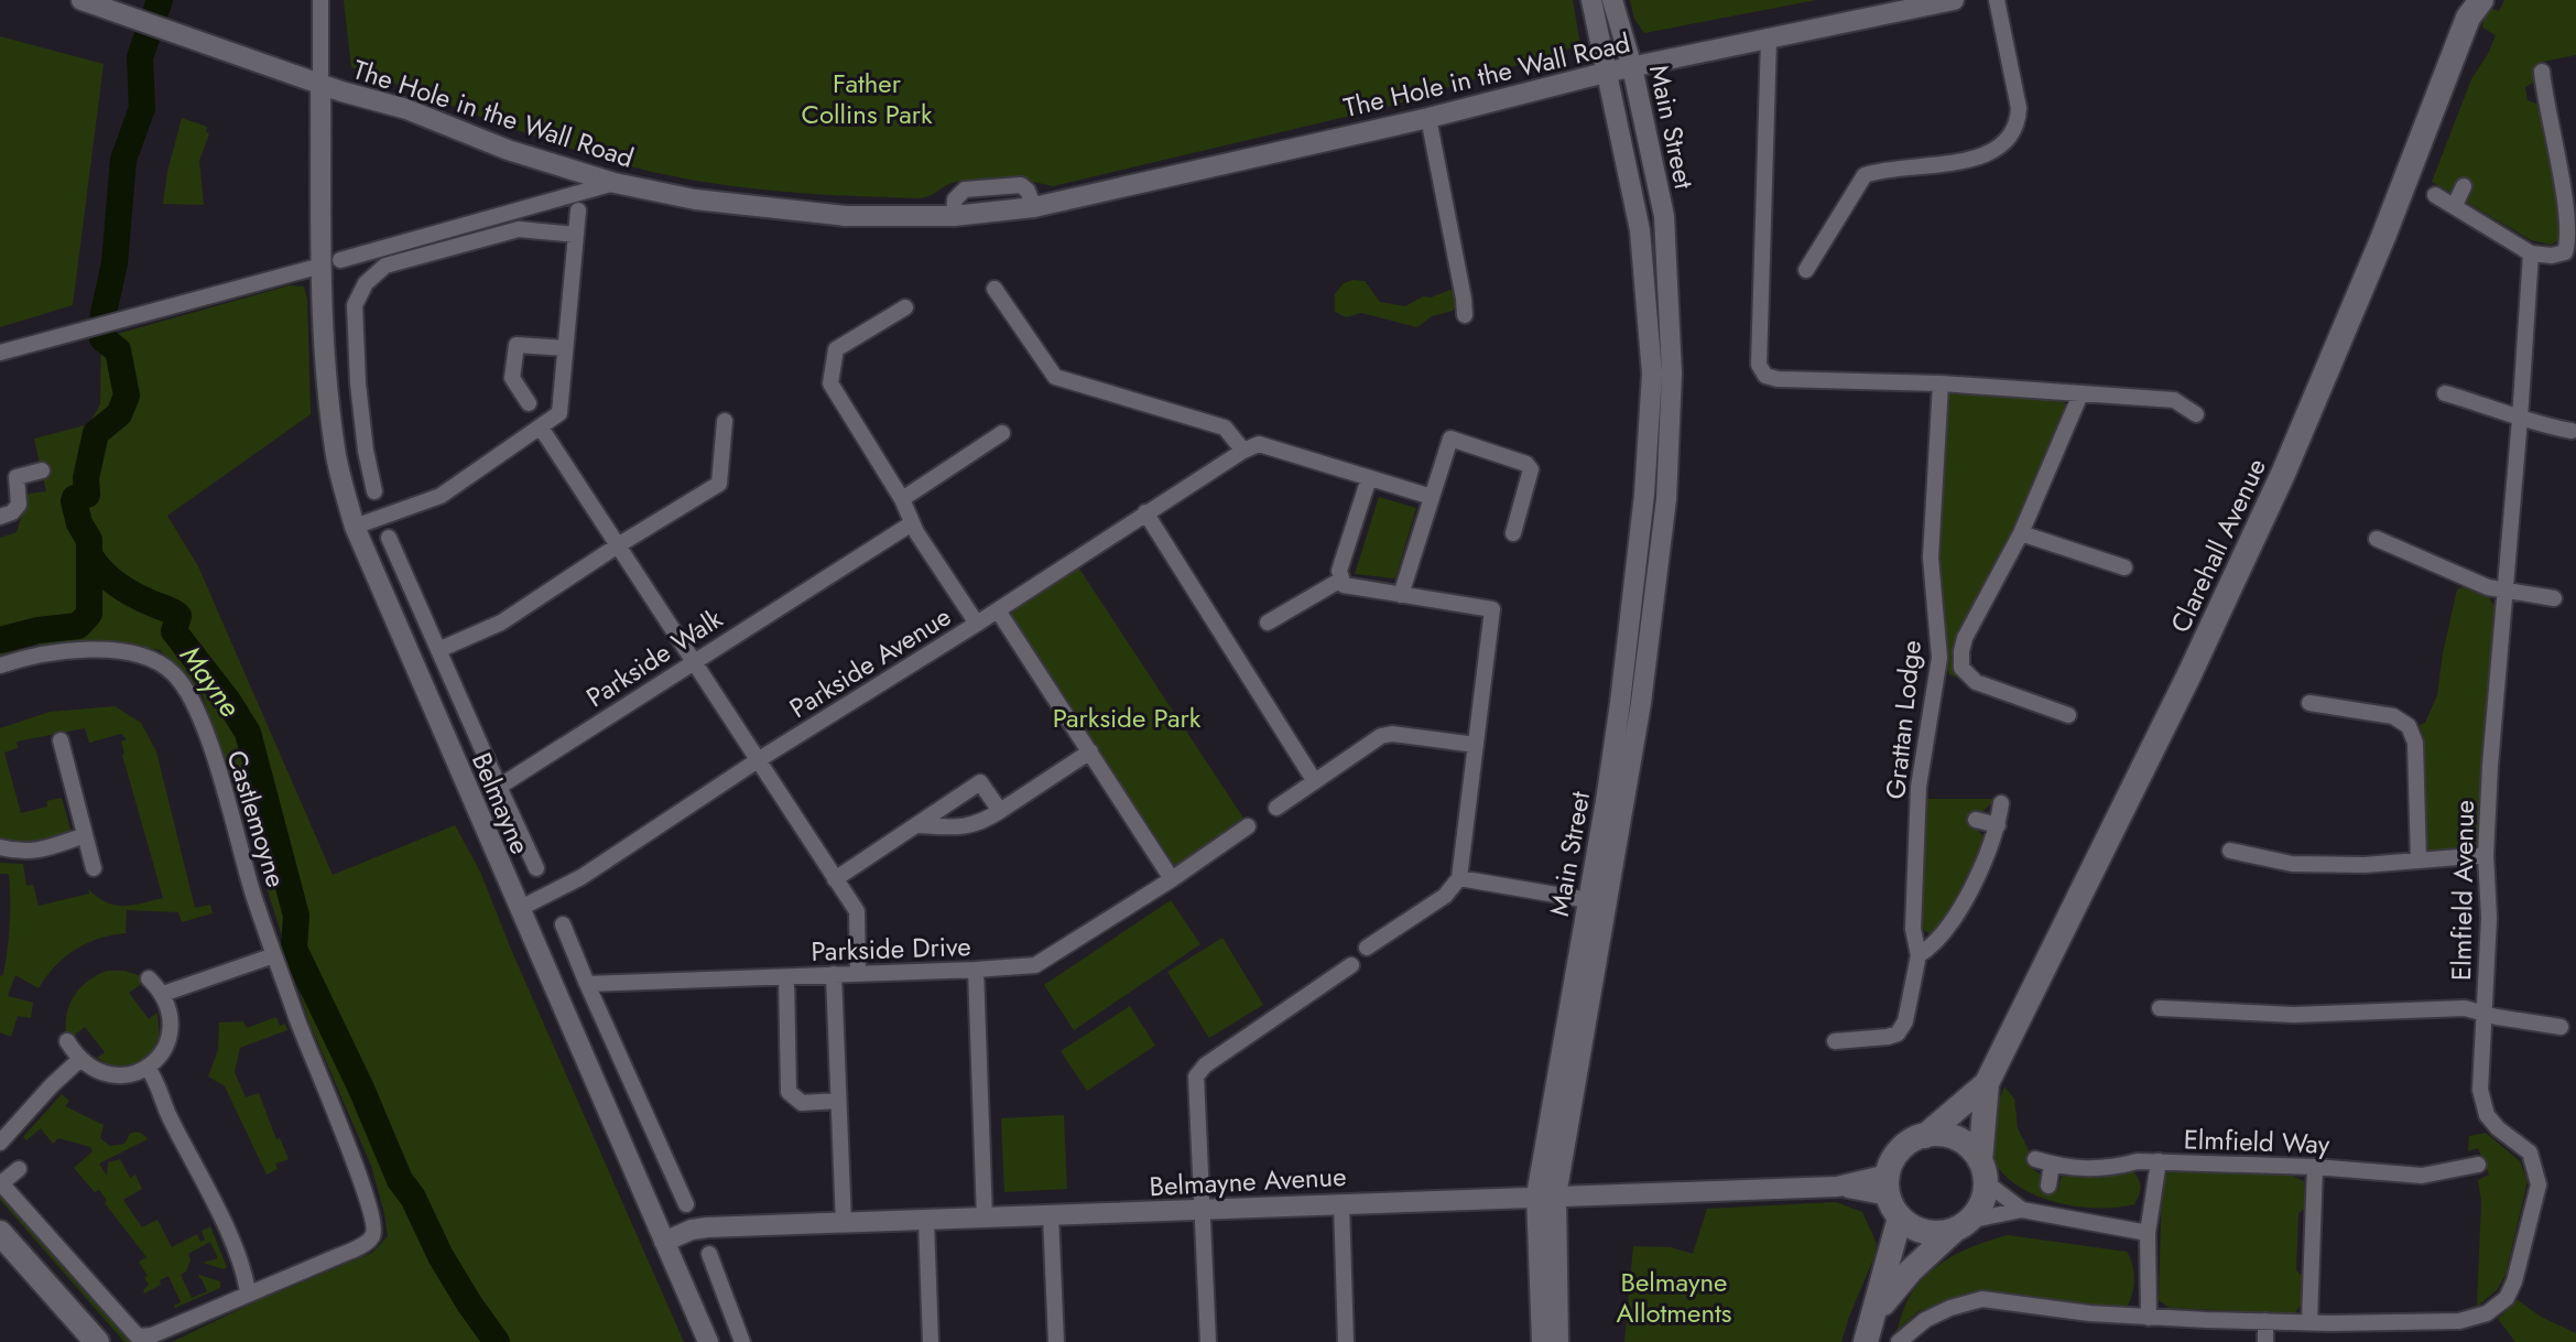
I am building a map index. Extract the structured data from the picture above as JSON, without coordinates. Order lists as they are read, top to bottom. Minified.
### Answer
{"streets":{"main road":["Clarehall Avenue"],"street":["The Hole in the Wall Road","Main Street","Parkside Walk","Parkside Avenue","Grattan Lodge","Belmayne","Castlemoyne","Elmfield Avenue","Parkside Drive","Elmfield Way","Belmayne Avenue"]},"crossings":[["The Hole in the Wall Road","Main Street"],["The Hole in the Wall Road","Belmayne"],["Main Street","Belmayne Avenue"],["Clarehall Avenue","Belmayne Avenue"],["Parkside Avenue","Belmayne"],["Belmayne","Belmayne Avenue"]],"water":["Mayne"],"parks":["Father Collins Park","Parkside Park","Belmayne Allotments"]}
